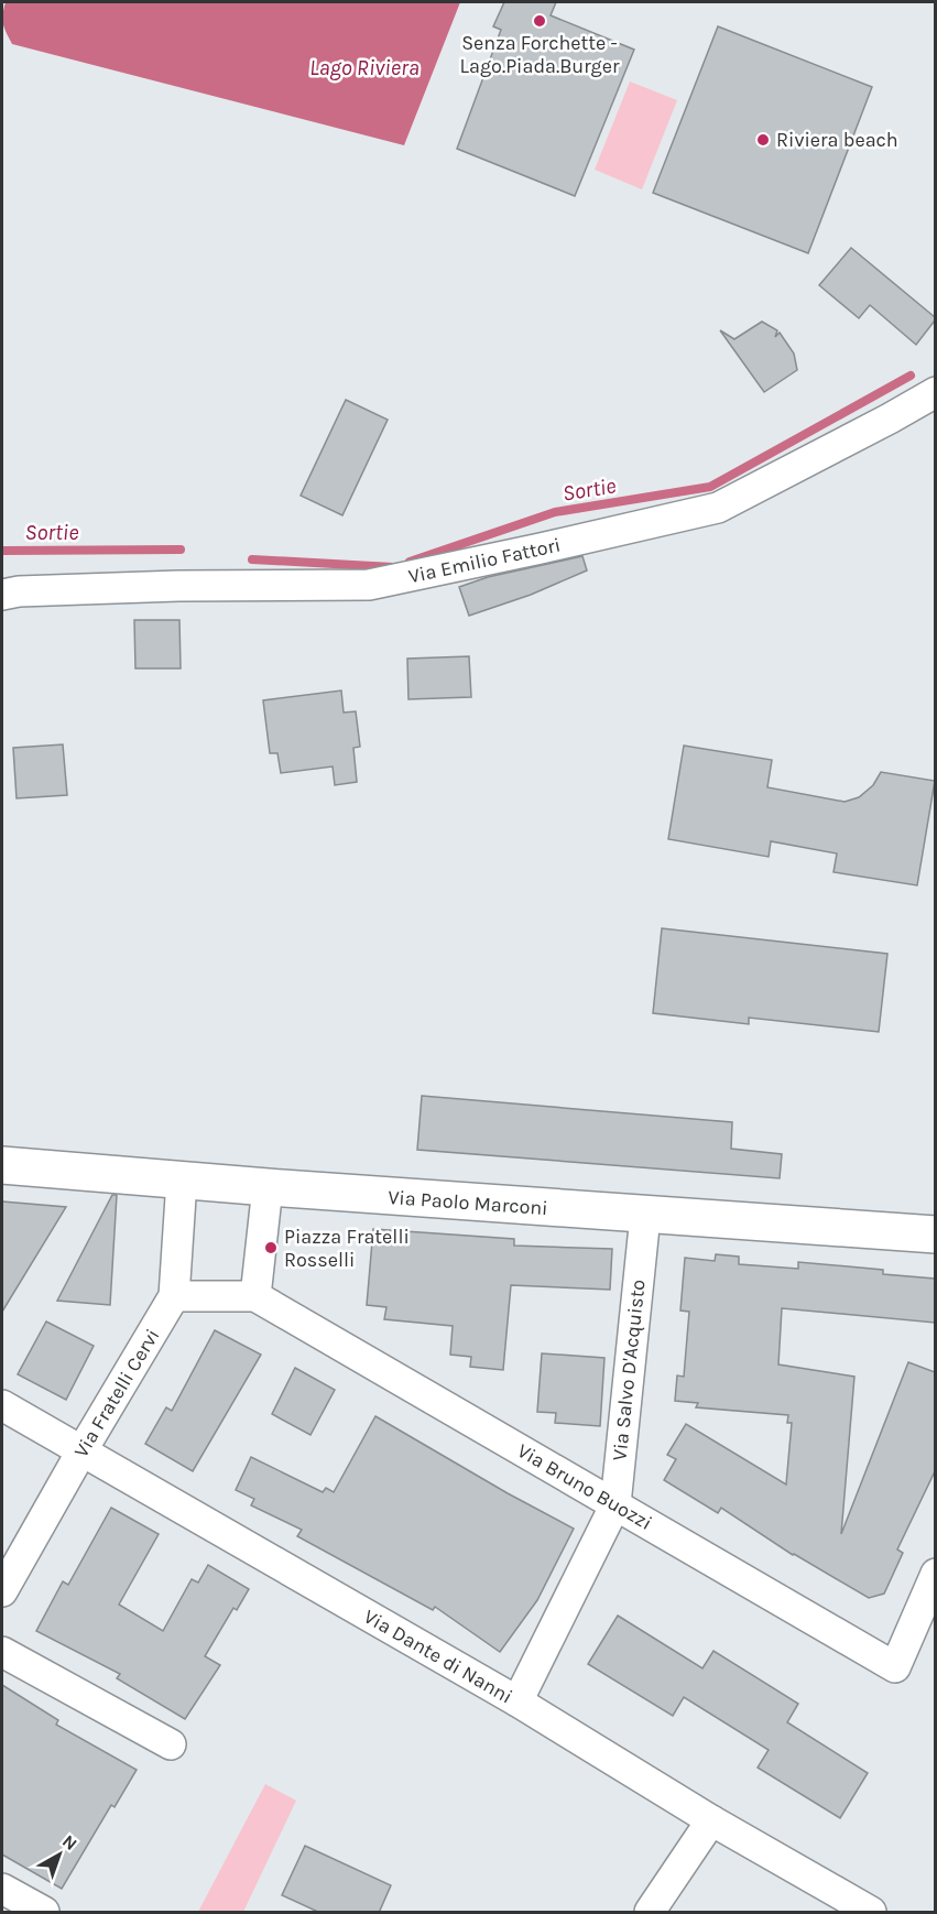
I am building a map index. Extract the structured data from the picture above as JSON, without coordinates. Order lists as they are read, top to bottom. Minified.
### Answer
{"streets":{"street":["Via Emilio Fattori","Via Paolo Marconi","Via Salvo D'Acquisto","Via Fratelli Cervi","Via Bruno Buozzi","Via Dante di Nanni"]},"crossings":[["Via Paolo Marconi","Via Salvo D'Acquisto"],["Via Paolo Marconi","Via Fratelli Cervi"],["Via Salvo D'Acquisto","Via Bruno Buozzi"],["Via Salvo D'Acquisto","Via Dante di Nanni"],["Via Fratelli Cervi","Via Dante di Nanni"]],"water":["Lago Riviera","Sortie"],"places":["Senza Forchette - Lago.Piada.Burger","Riviera beach","Piazza Fratelli Rosselli"],"north":"top right"}
